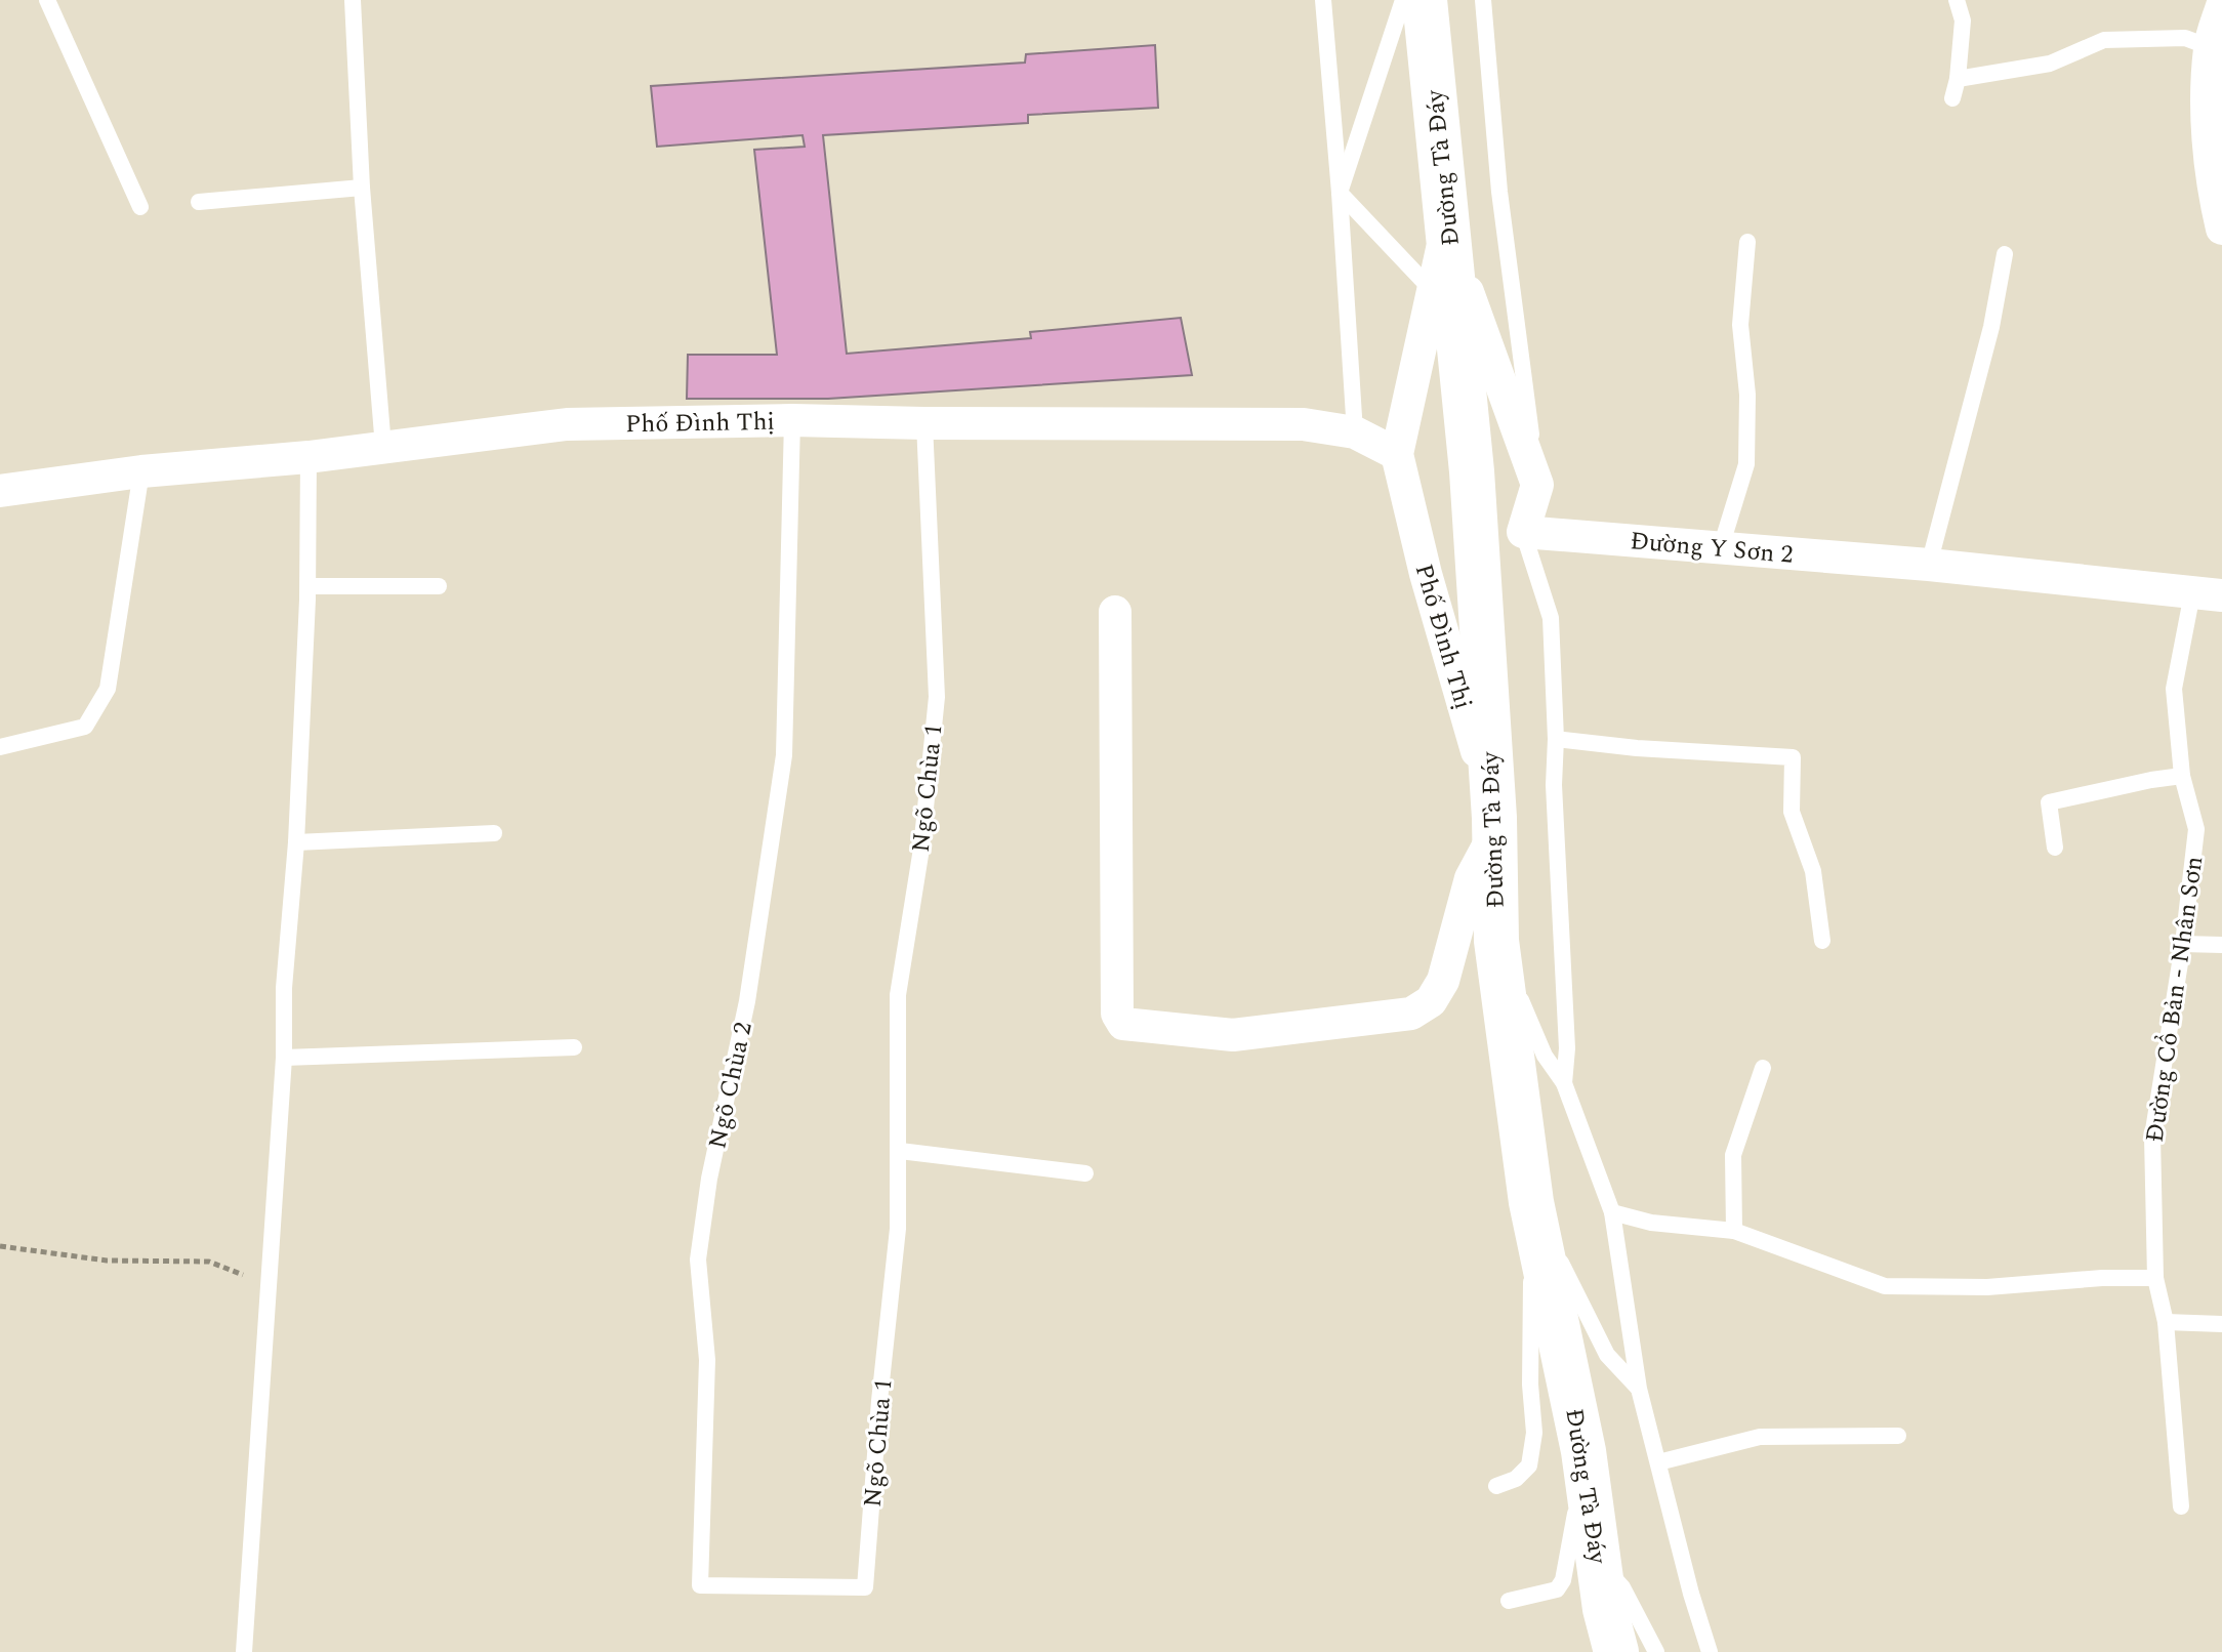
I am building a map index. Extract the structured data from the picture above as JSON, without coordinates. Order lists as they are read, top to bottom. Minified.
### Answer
{"streets":{"street":["Đường Tà Đáy","Phố Đình Thị","Đường Y Sơn 2"],"lane":["Ngõ Chùa 1","Đường Cổ Bản - Nhân Sơn","Ngõ Chùa 2"]},"crossings":[["Đường Tà Đáy","Phố Đình Thị"],["Phố Đình Thị","Ngõ Chùa 1"],["Phố Đình Thị","Ngõ Chùa 2"],["Đường Y Sơn 2","Đường Cổ Bản - Nhân Sơn"],["Ngõ Chùa 1","Ngõ Chùa 2"]]}
